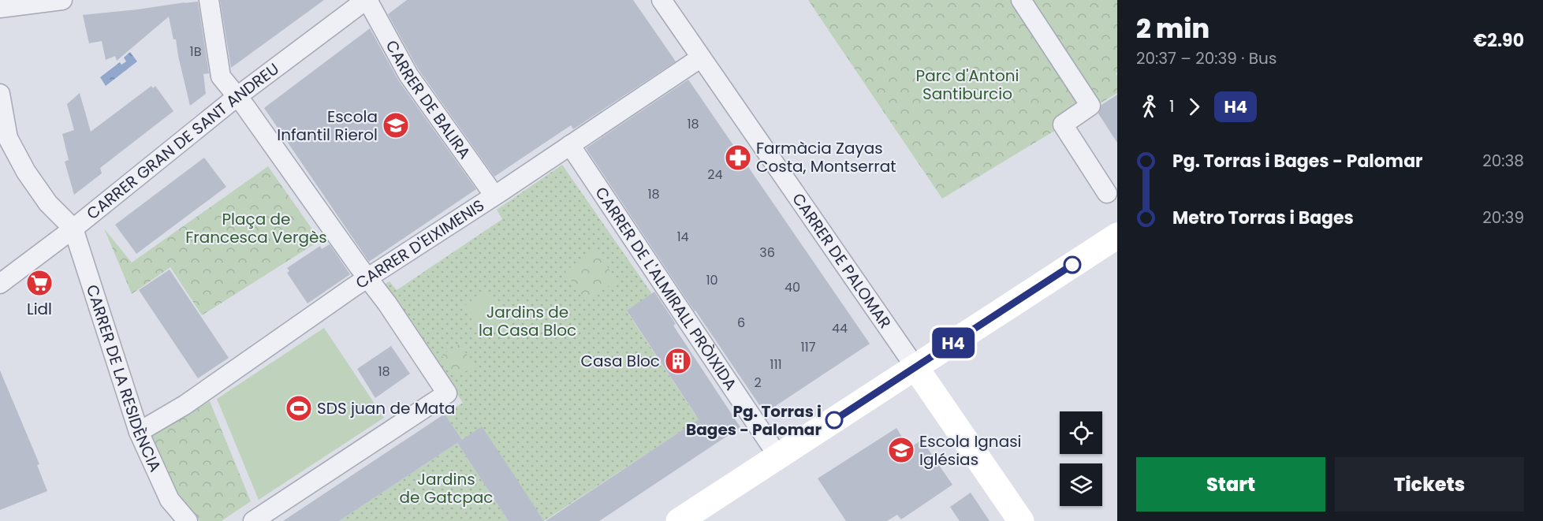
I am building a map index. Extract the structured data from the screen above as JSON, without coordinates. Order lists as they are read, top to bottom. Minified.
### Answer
{"streets":{"street":["CARRER DE BALIRA","CARRER GRAN DE SANT ANDREU","CARRER D'EIXIMENIS","CARRER DE PALOMAR","CARRER DE L'ALMIRALL PRÒIXIDA","CARRER DE LA RESIDÈNCIA"]},"crossings":[["CARRER DE BALIRA","CARRER GRAN DE SANT ANDREU"],["CARRER DE BALIRA","CARRER D'EIXIMENIS"],["CARRER GRAN DE SANT ANDREU","CARRER DE LA RESIDÈNCIA"],["CARRER D'EIXIMENIS","CARRER DE PALOMAR"],["CARRER D'EIXIMENIS","CARRER DE L'ALMIRALL PRÒIXIDA"],["CARRER D'EIXIMENIS","CARRER DE LA RESIDÈNCIA"]],"parks":["Parc d'Antoni Santiburcio","Plaça de Francesca Vergès","Jardins de la Casa Bloc","Jardins de Gatcpac"],"places":{"school or university":["Escola Infantil Rierol","Escola Ignasi Iglésias"],"pharmacy":["Farmàcia Zayas Costa, Montserrat"],"supermarket":["Lidl"],"building":["Casa Bloc"],"sports":["SDS juan de Mata"],"other":["Pg. Torras i Bages - Palomar"]},"lines":["bus line H4"],"house_numbers":["1B","18","24","18","14","36","10","40","6","44","117","111","18","2"],"page":{"on_map":"H4","heading":["2 min","20:37 – 20:39 · Bus","€2.90"],"legs":["1","H4"],"list":[{"name":"Pg. Torras i Bages - Palomar","value":"20:38"},{"name":"Metro Torras i Bages","value":"20:39"}],"buttons":["Start","Tickets"]}}
